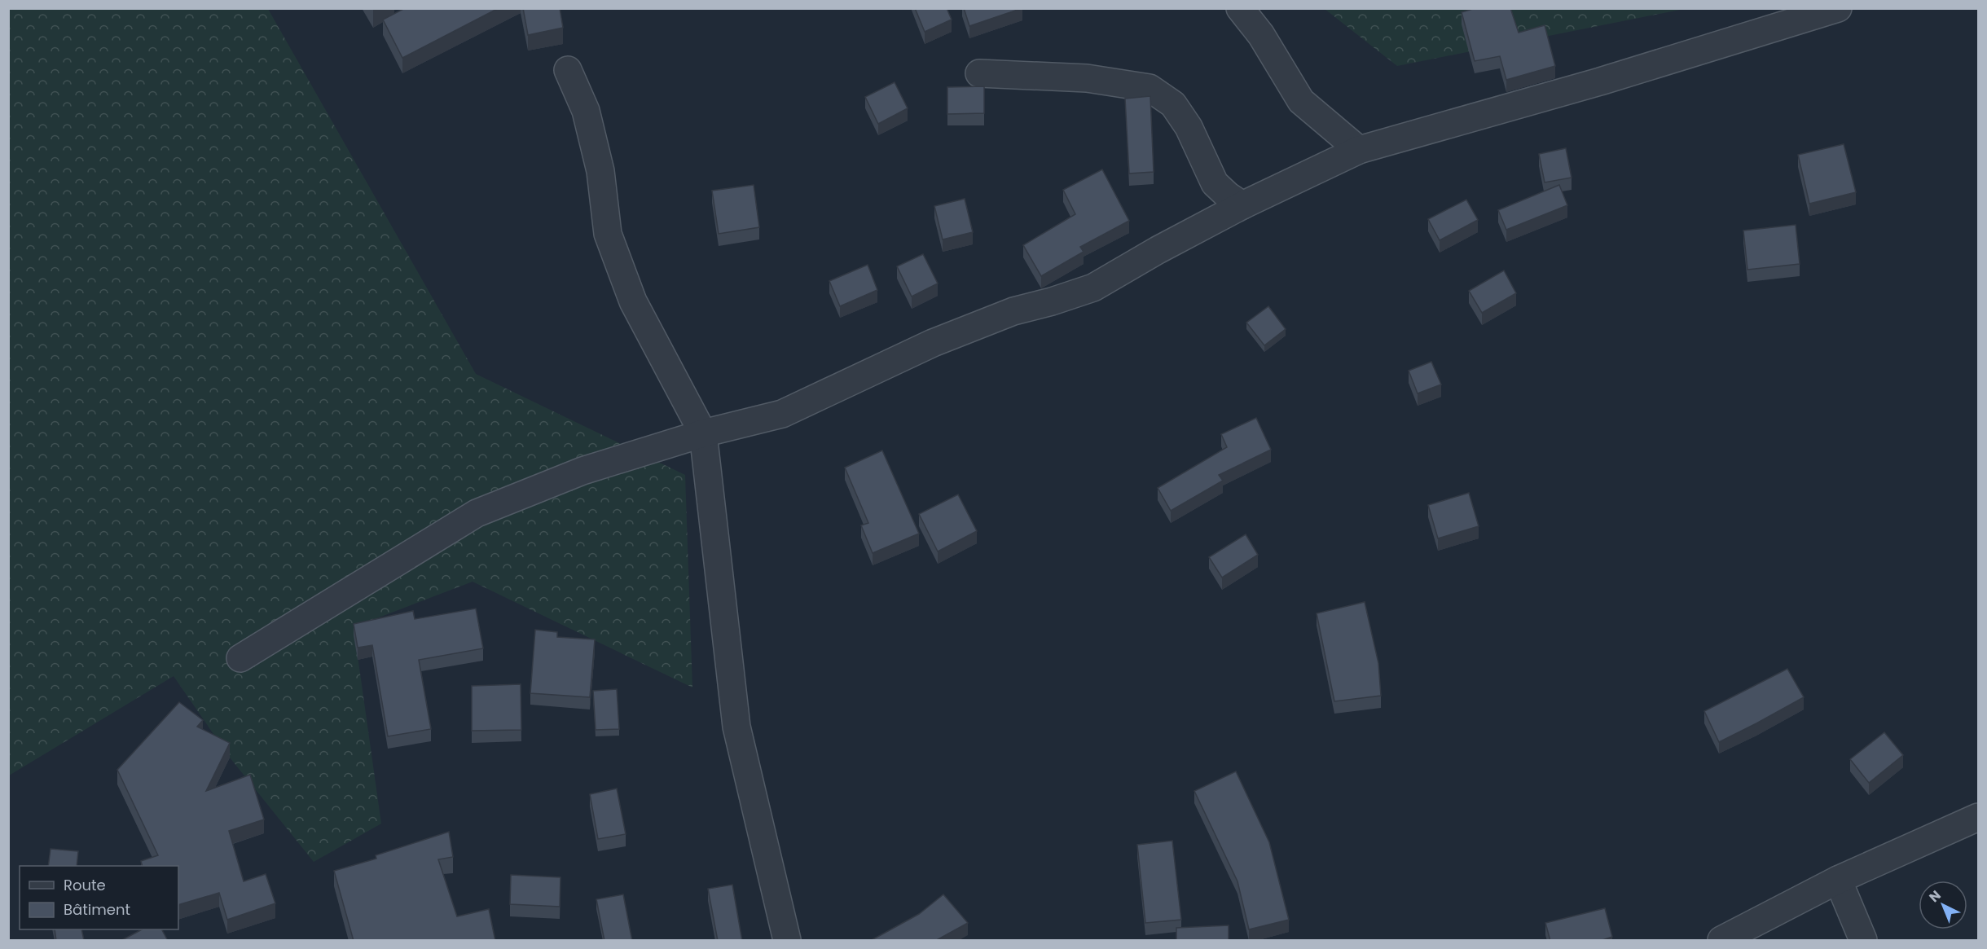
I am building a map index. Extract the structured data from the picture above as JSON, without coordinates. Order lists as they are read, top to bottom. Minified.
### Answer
{"legend":["Route","Bâtiment"],"north":"top left"}
